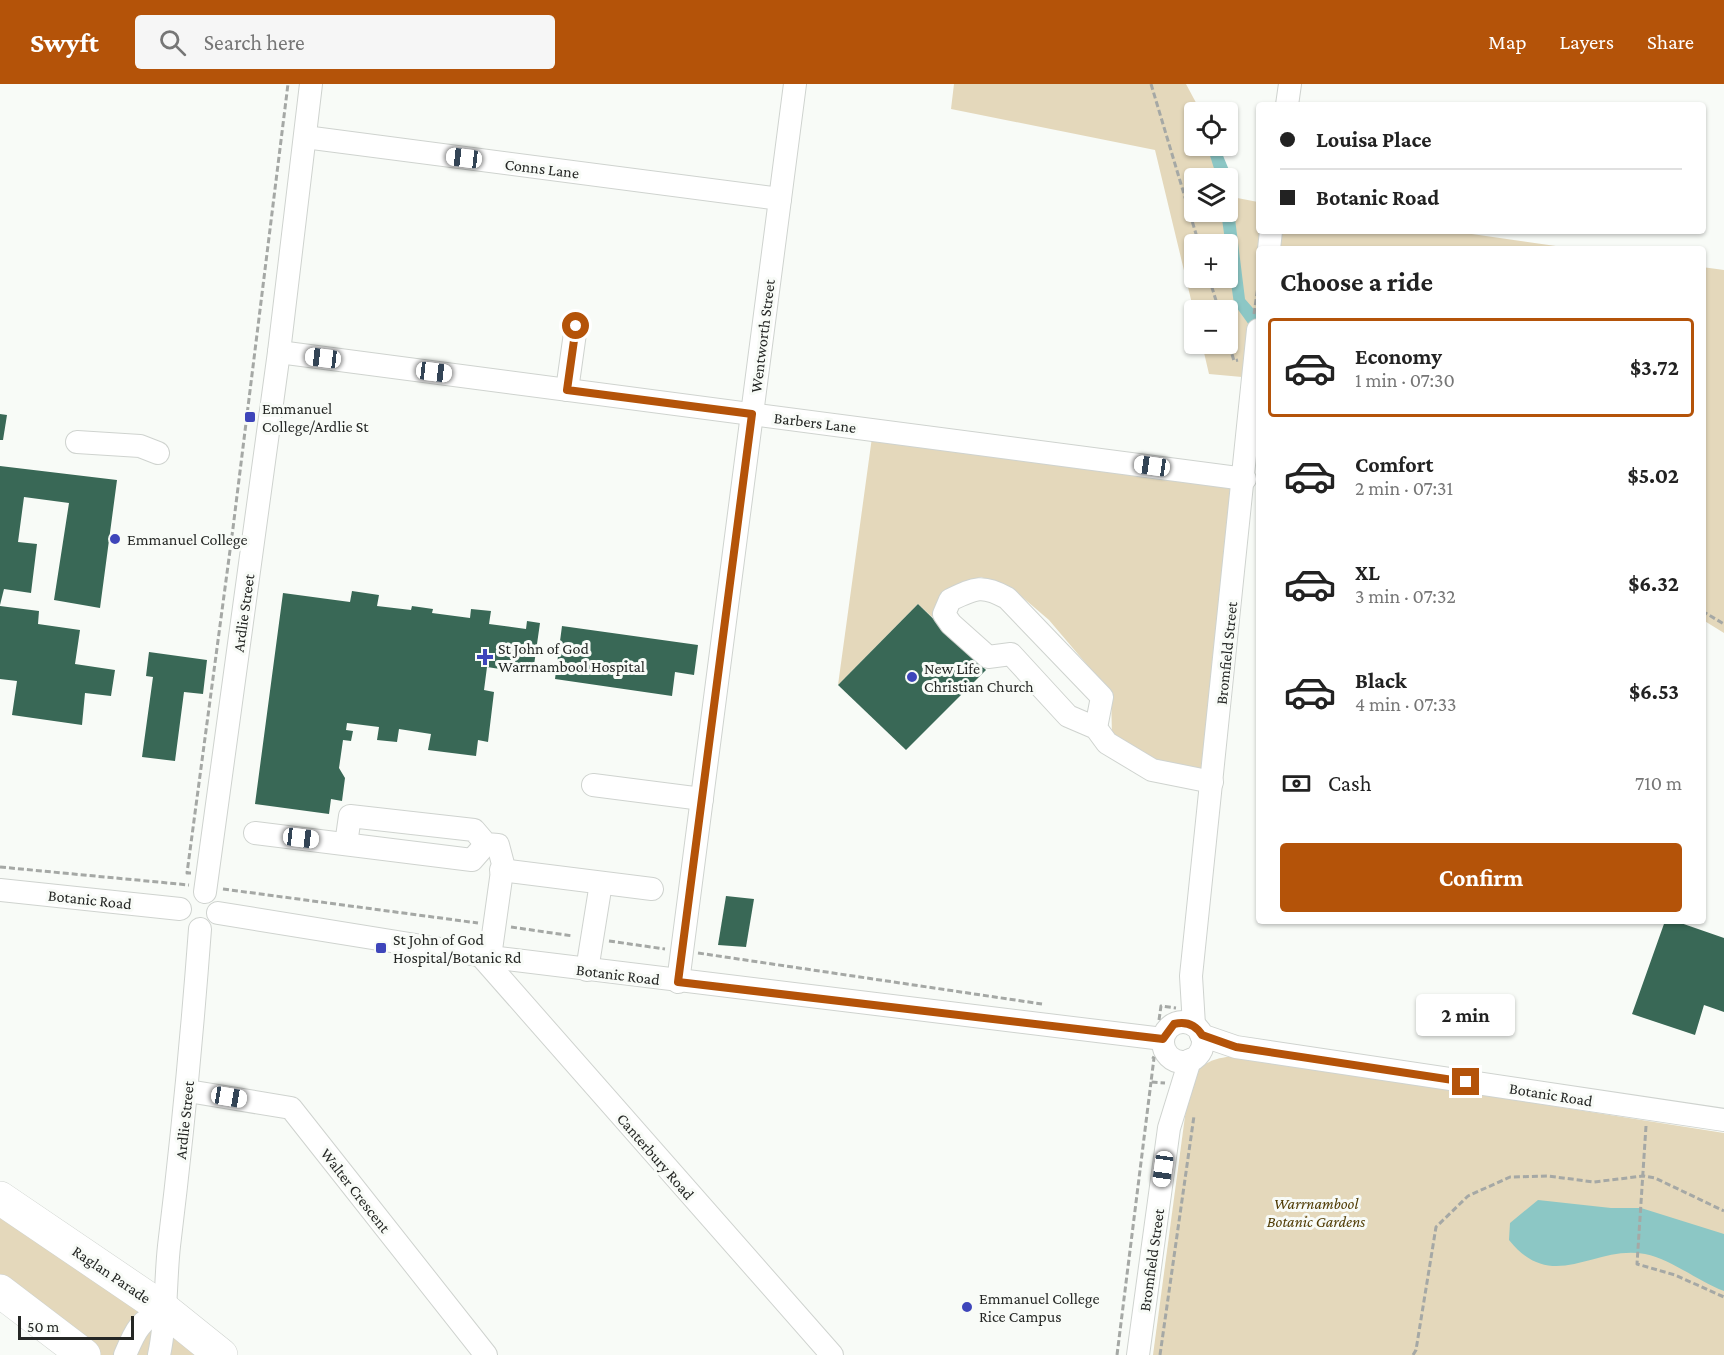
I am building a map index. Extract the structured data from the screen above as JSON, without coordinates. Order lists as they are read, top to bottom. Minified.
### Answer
{"streets":{"highway":["Raglan Parade"],"street":["Conns Lane","Wentworth Street","Barbers Lane","Ardlie Street","Bromfield Street","Botanic Road","Canterbury Road","Walter Crescent"]},"crossings":[["Conns Lane","Wentworth Street"],["Conns Lane","Ardlie Street"],["Wentworth Street","Barbers Lane"],["Wentworth Street","Botanic Road"],["Barbers Lane","Ardlie Street"],["Barbers Lane","Bromfield Street"],["Ardlie Street","Botanic Road"],["Ardlie Street","Walter Crescent"],["Ardlie Street","Raglan Parade"],["Bromfield Street","Botanic Road"],["Botanic Road","Canterbury Road"]],"parks":["Warrnambool Botanic Gardens"],"places":{"transit":["Emmanuel College/Ardlie St","St John of God Hospital/Botanic Rd"],"other":["Emmanuel College","New Life Christian Church","Emmanuel College Rice Campus"],"health":["St John of God Warrnambool Hospital"]},"scale_bar":"50 m","page":{"header":"Swyft","search":"Search here","nav":["Map","Layers","Share"],"map_buttons":["+","−"],"banner":["Louisa Place","Botanic Road"],"heading":"Choose a ride","list":[{"name":"Economy","note":"1 min · 07:30","value":"$3.72"},{"name":"Comfort","note":"2 min · 07:31","value":"$5.02"},{"name":"XL","note":"3 min · 07:32","value":"$6.32"},{"name":"Black","note":"4 min · 07:33","value":"$6.53"}],"pay":["Cash","710 m"],"buttons":"Confirm","bubble":"2 min","scale":"50 m"}}
